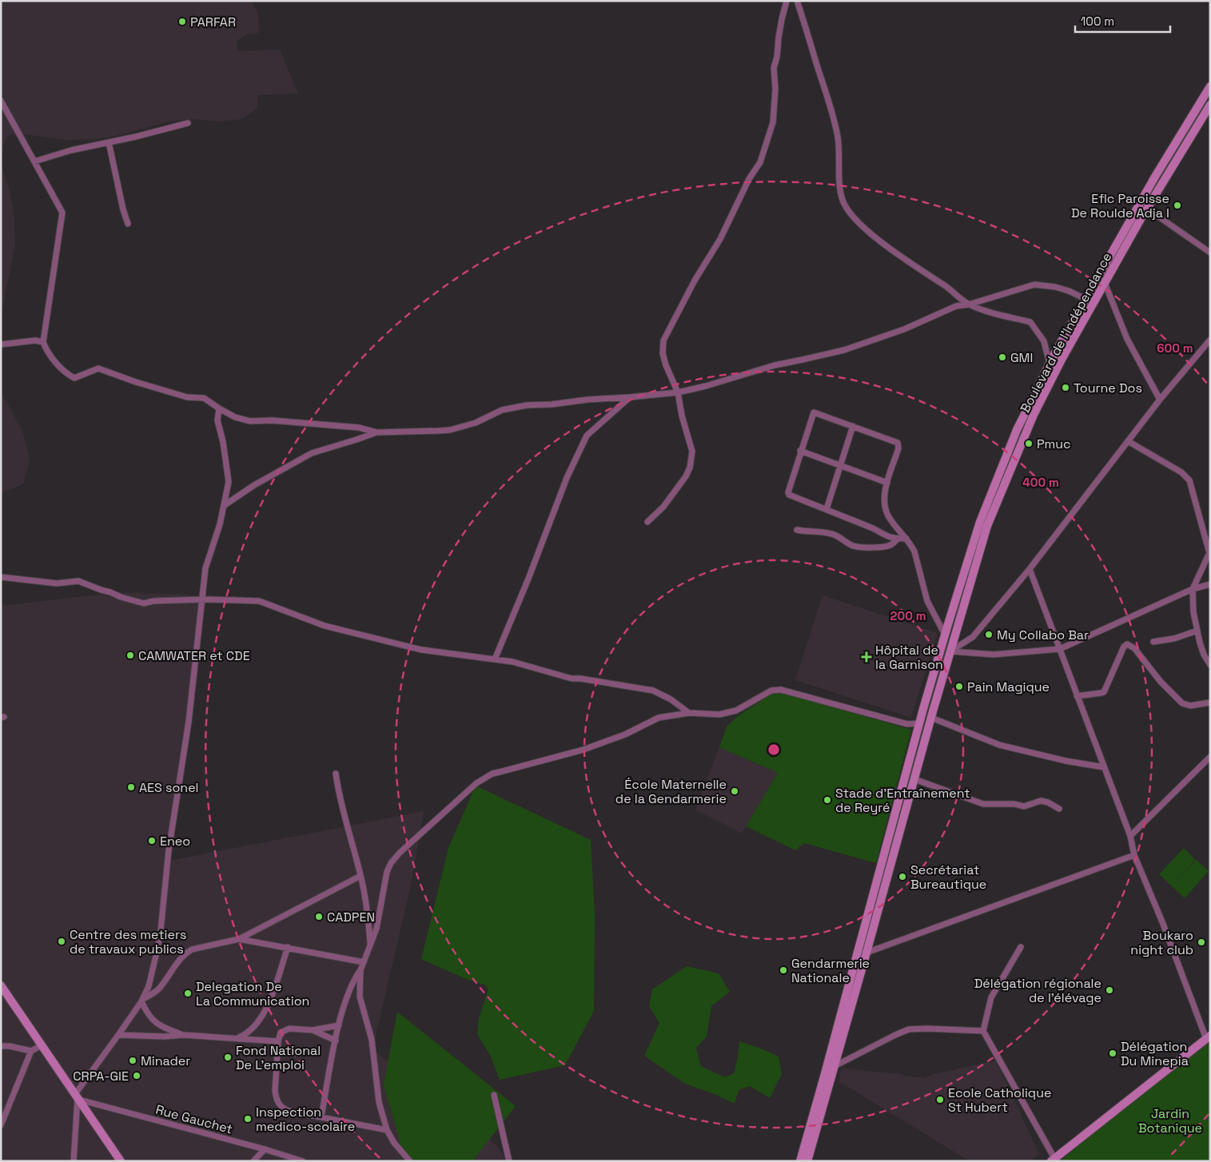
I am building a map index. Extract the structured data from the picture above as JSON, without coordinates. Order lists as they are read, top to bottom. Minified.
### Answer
{"streets":{"main road":["Boulevard de l'Indépendance"],"street":["Rue Gauchet"]},"parks":["Jardin Botanique"],"places":{"other":["PARFAR","Eflc Paroisse De Roulde Adja I","GMI","Tourne Dos","Pmuc","My Collabo Bar","CAMWATER et CDE","Pain Magique","AES sonel","École Maternelle de la Gendarmerie","Stade d'Entraînement de Reyré","Eneo","Secrétariat Bureautique","CADPEN","Centre des metiers de travaux publics","Boukaro night club","Gendarmerie Nationale","Délégation régionale de l'élévage","Delegation De La Communication","Délégation Du Minepia","Fond National De L'emploi","Minader","CRPA-GIE","Ecole Catholique St Hubert","Inspection medico-scolaire"],"health":["Hôpital de la Garnison"]},"scale_bar":"100 m","rings":["600 m","400 m","200 m"]}
